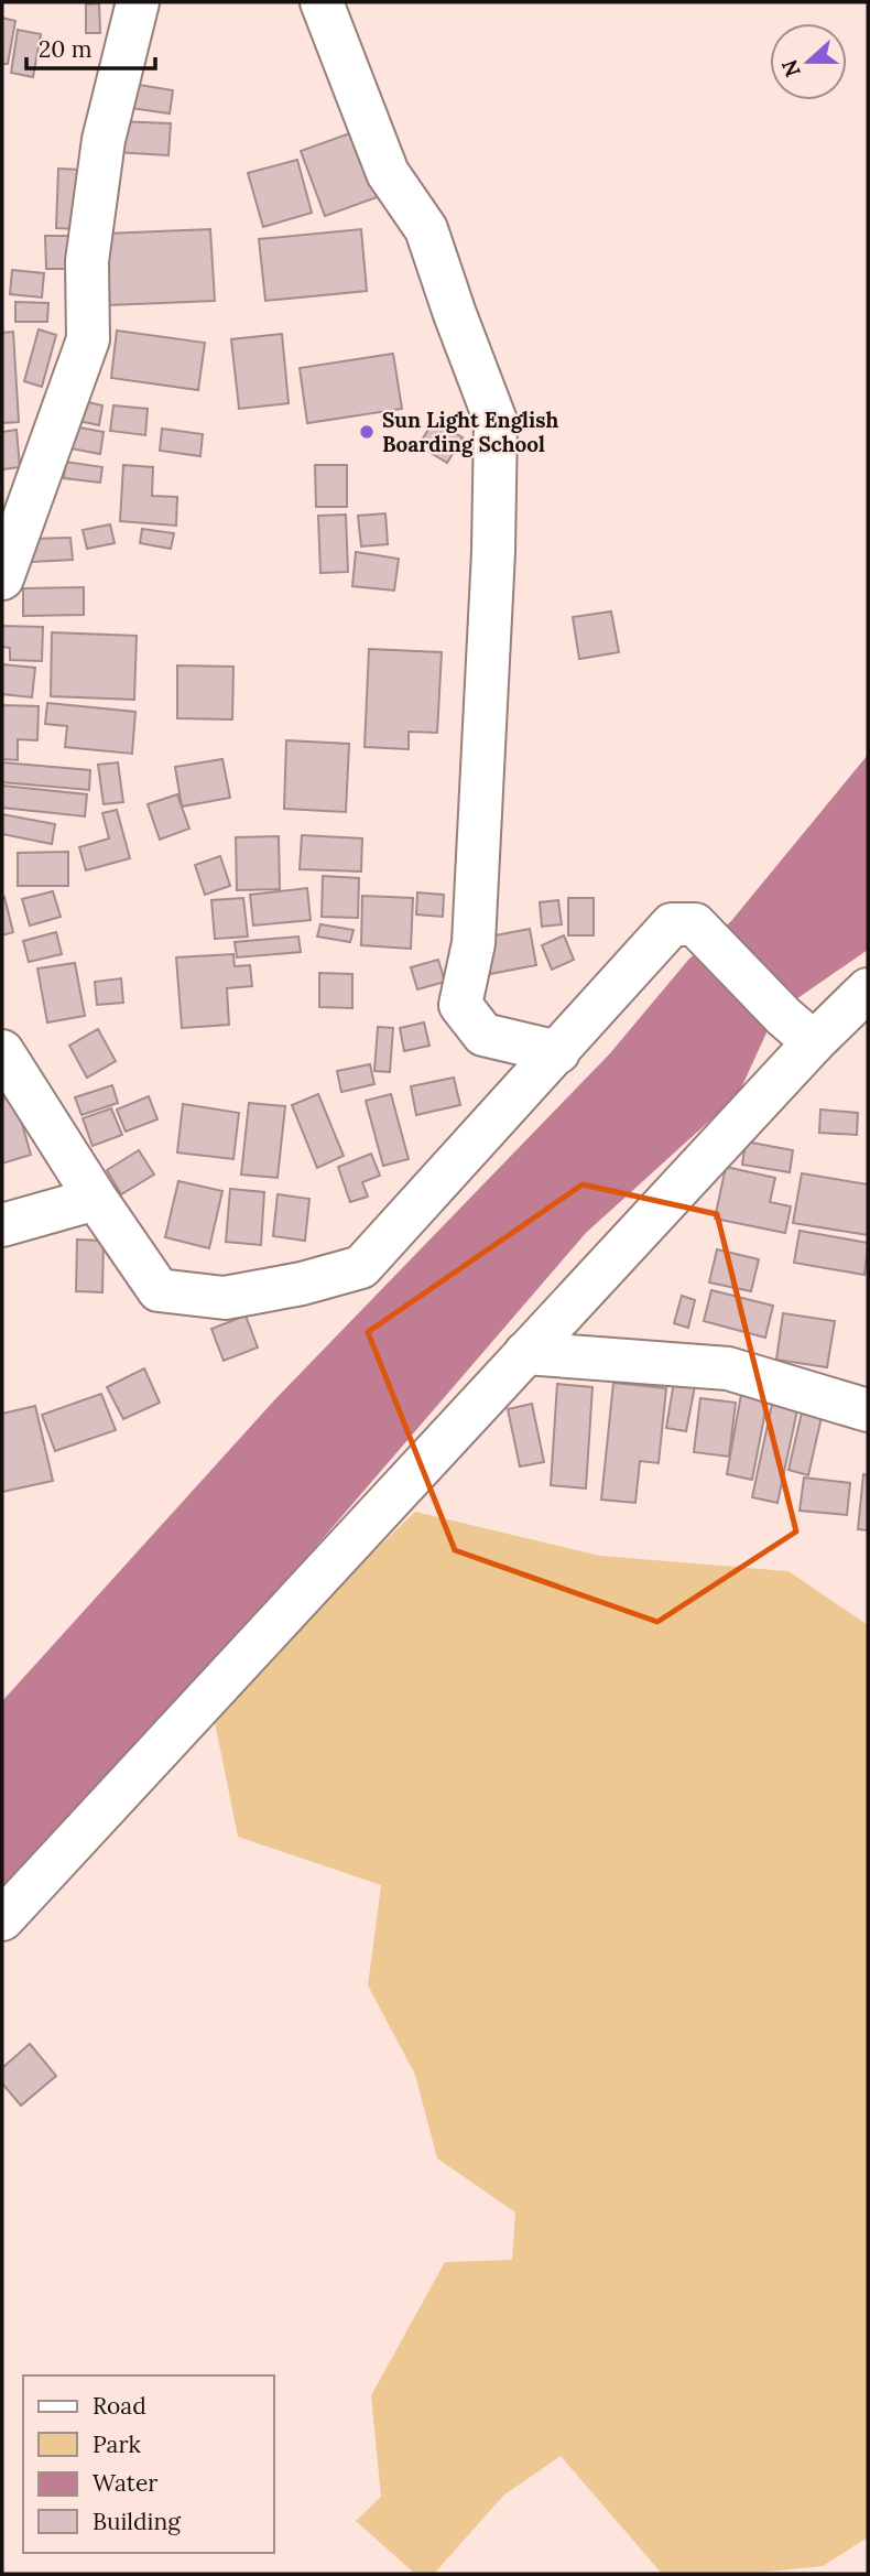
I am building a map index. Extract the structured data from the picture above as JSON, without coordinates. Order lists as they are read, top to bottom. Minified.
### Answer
{"places":["Sun Light English Boarding School"],"legend":["Road","Park","Water","Building"],"scale_bar":"20 m","north":"left"}
